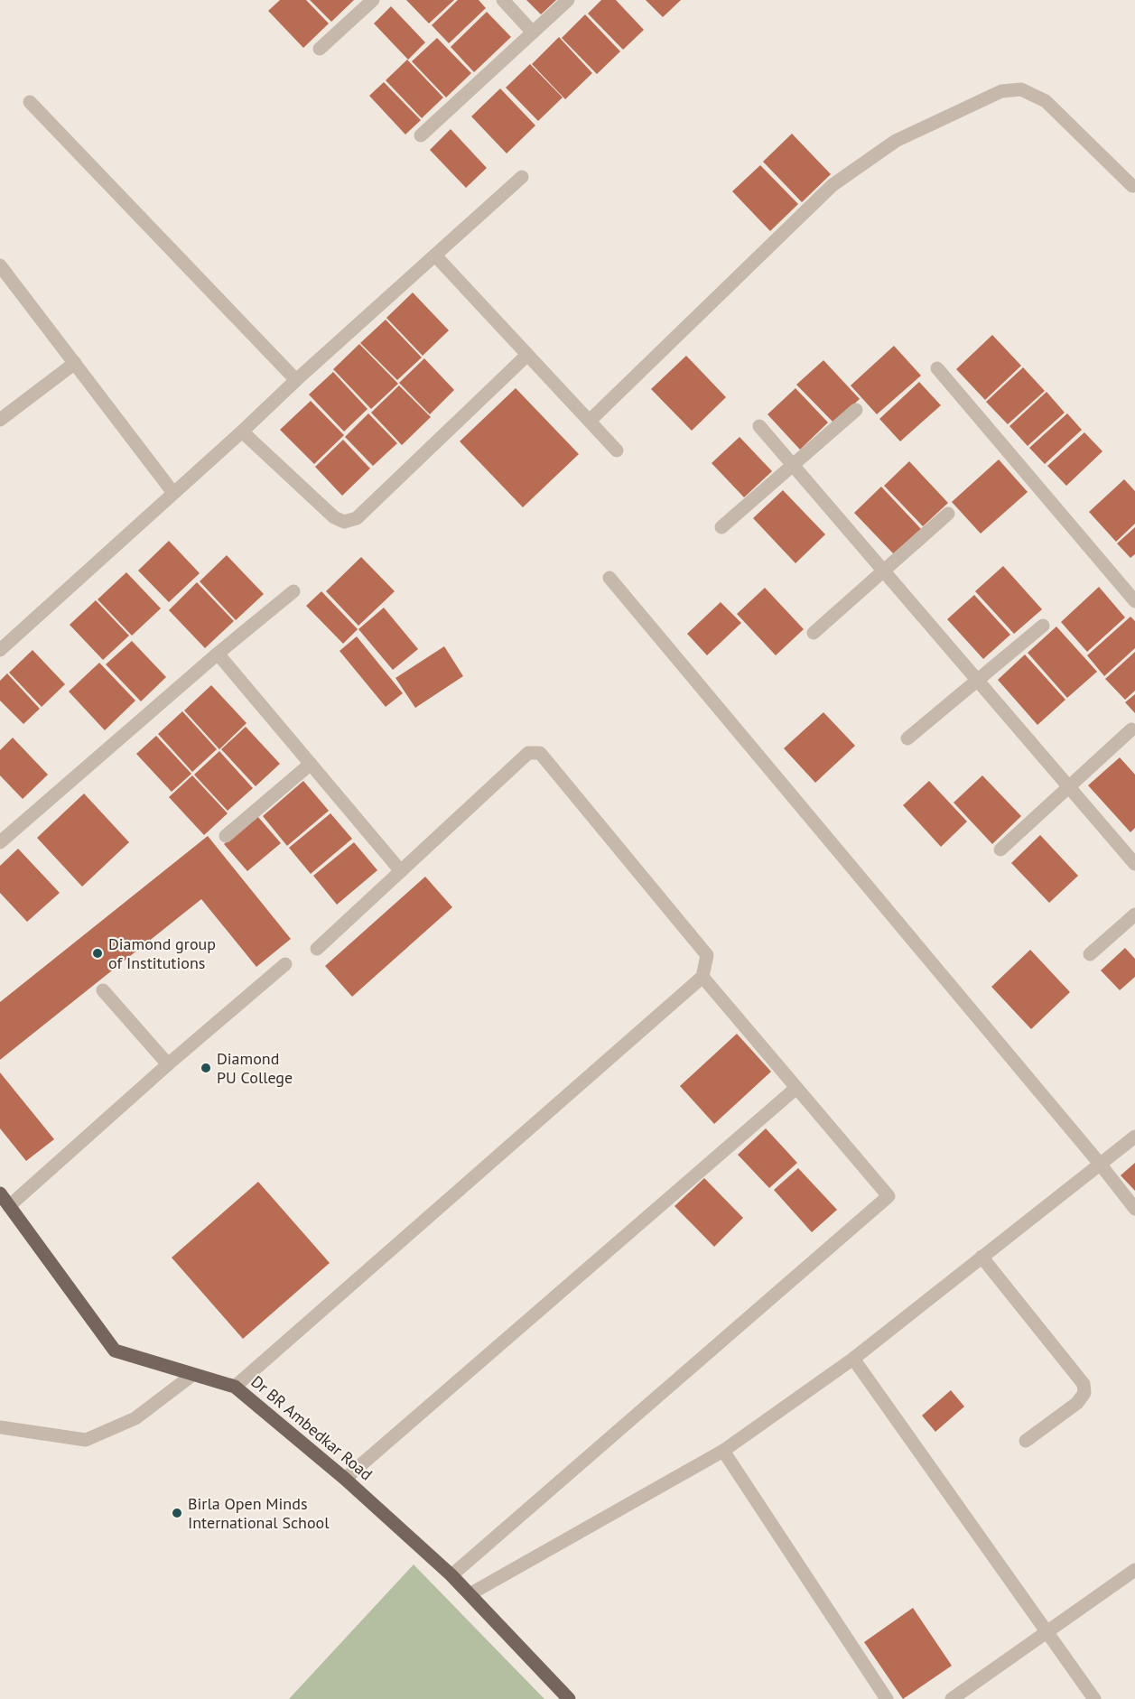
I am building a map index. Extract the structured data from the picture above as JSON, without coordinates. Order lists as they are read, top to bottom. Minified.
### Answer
{"streets":{"main road":["Dr BR Ambedkar Road"]},"places":["Diamond group of Institutions","Diamond PU College","Birla Open Minds International School"]}
